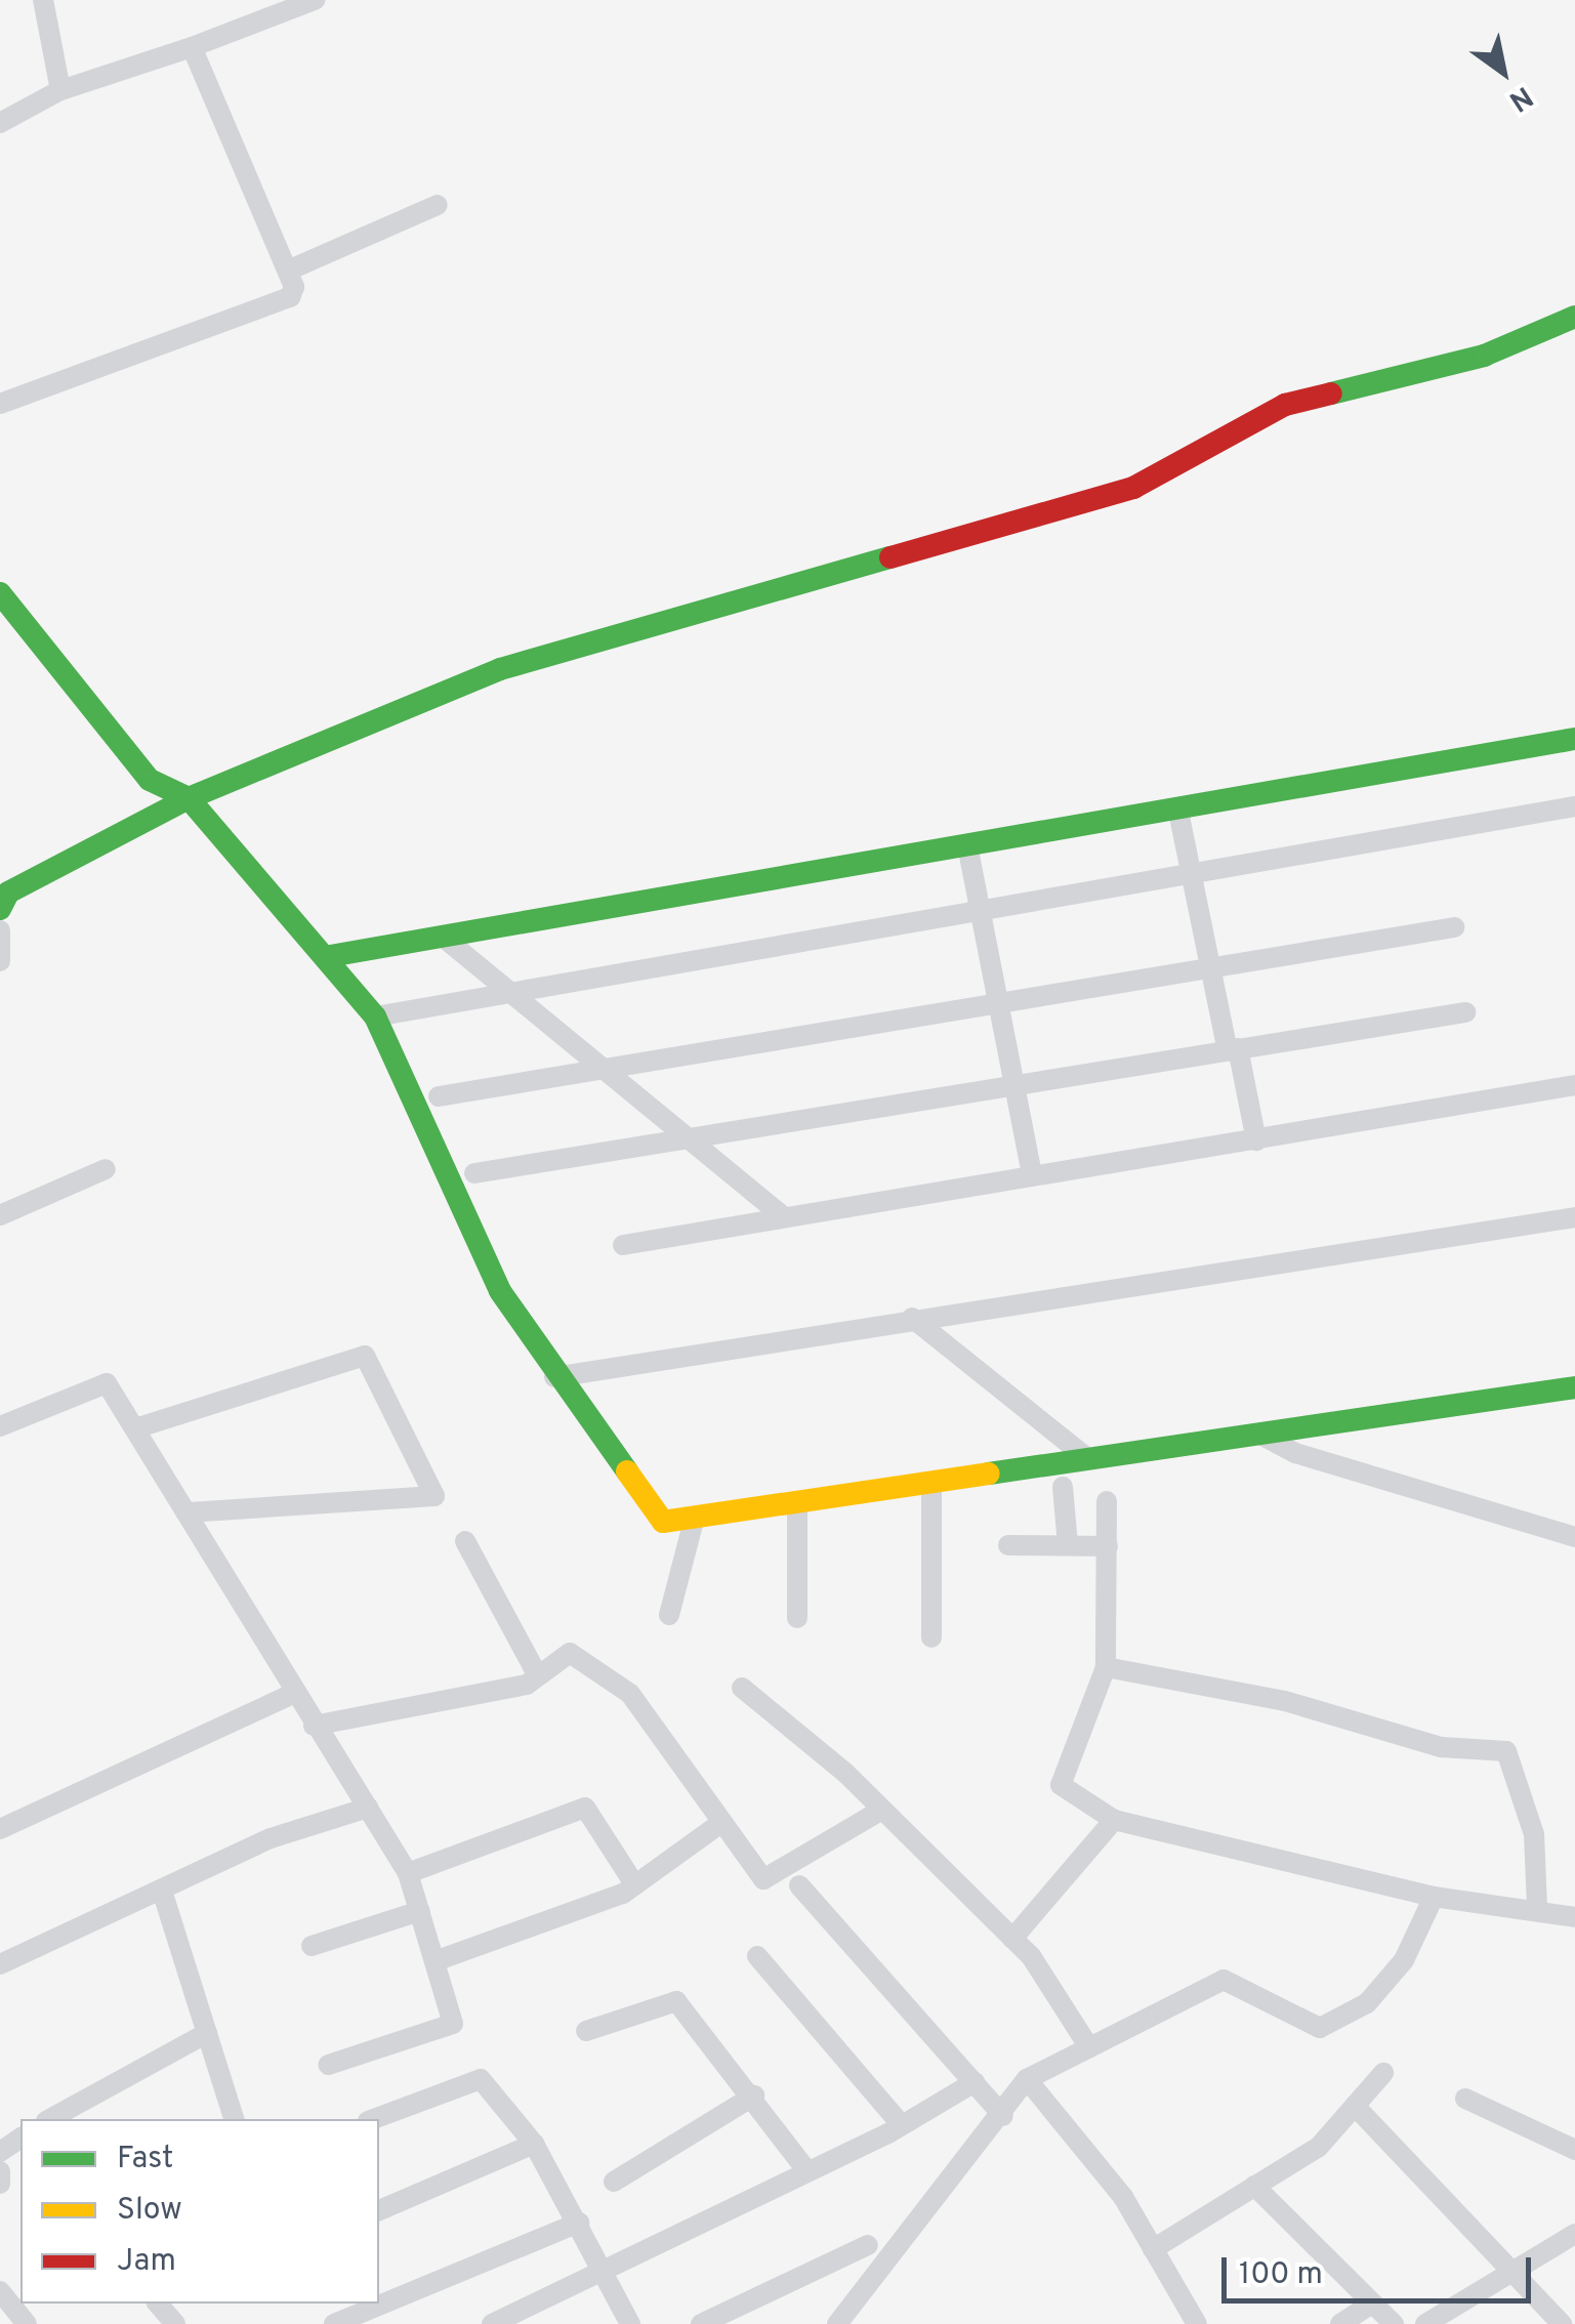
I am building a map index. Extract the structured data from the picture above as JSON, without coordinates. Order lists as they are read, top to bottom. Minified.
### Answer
{"legend":["Fast","Slow","Jam"],"scale_bar":"100 m","north":"bottom right"}
